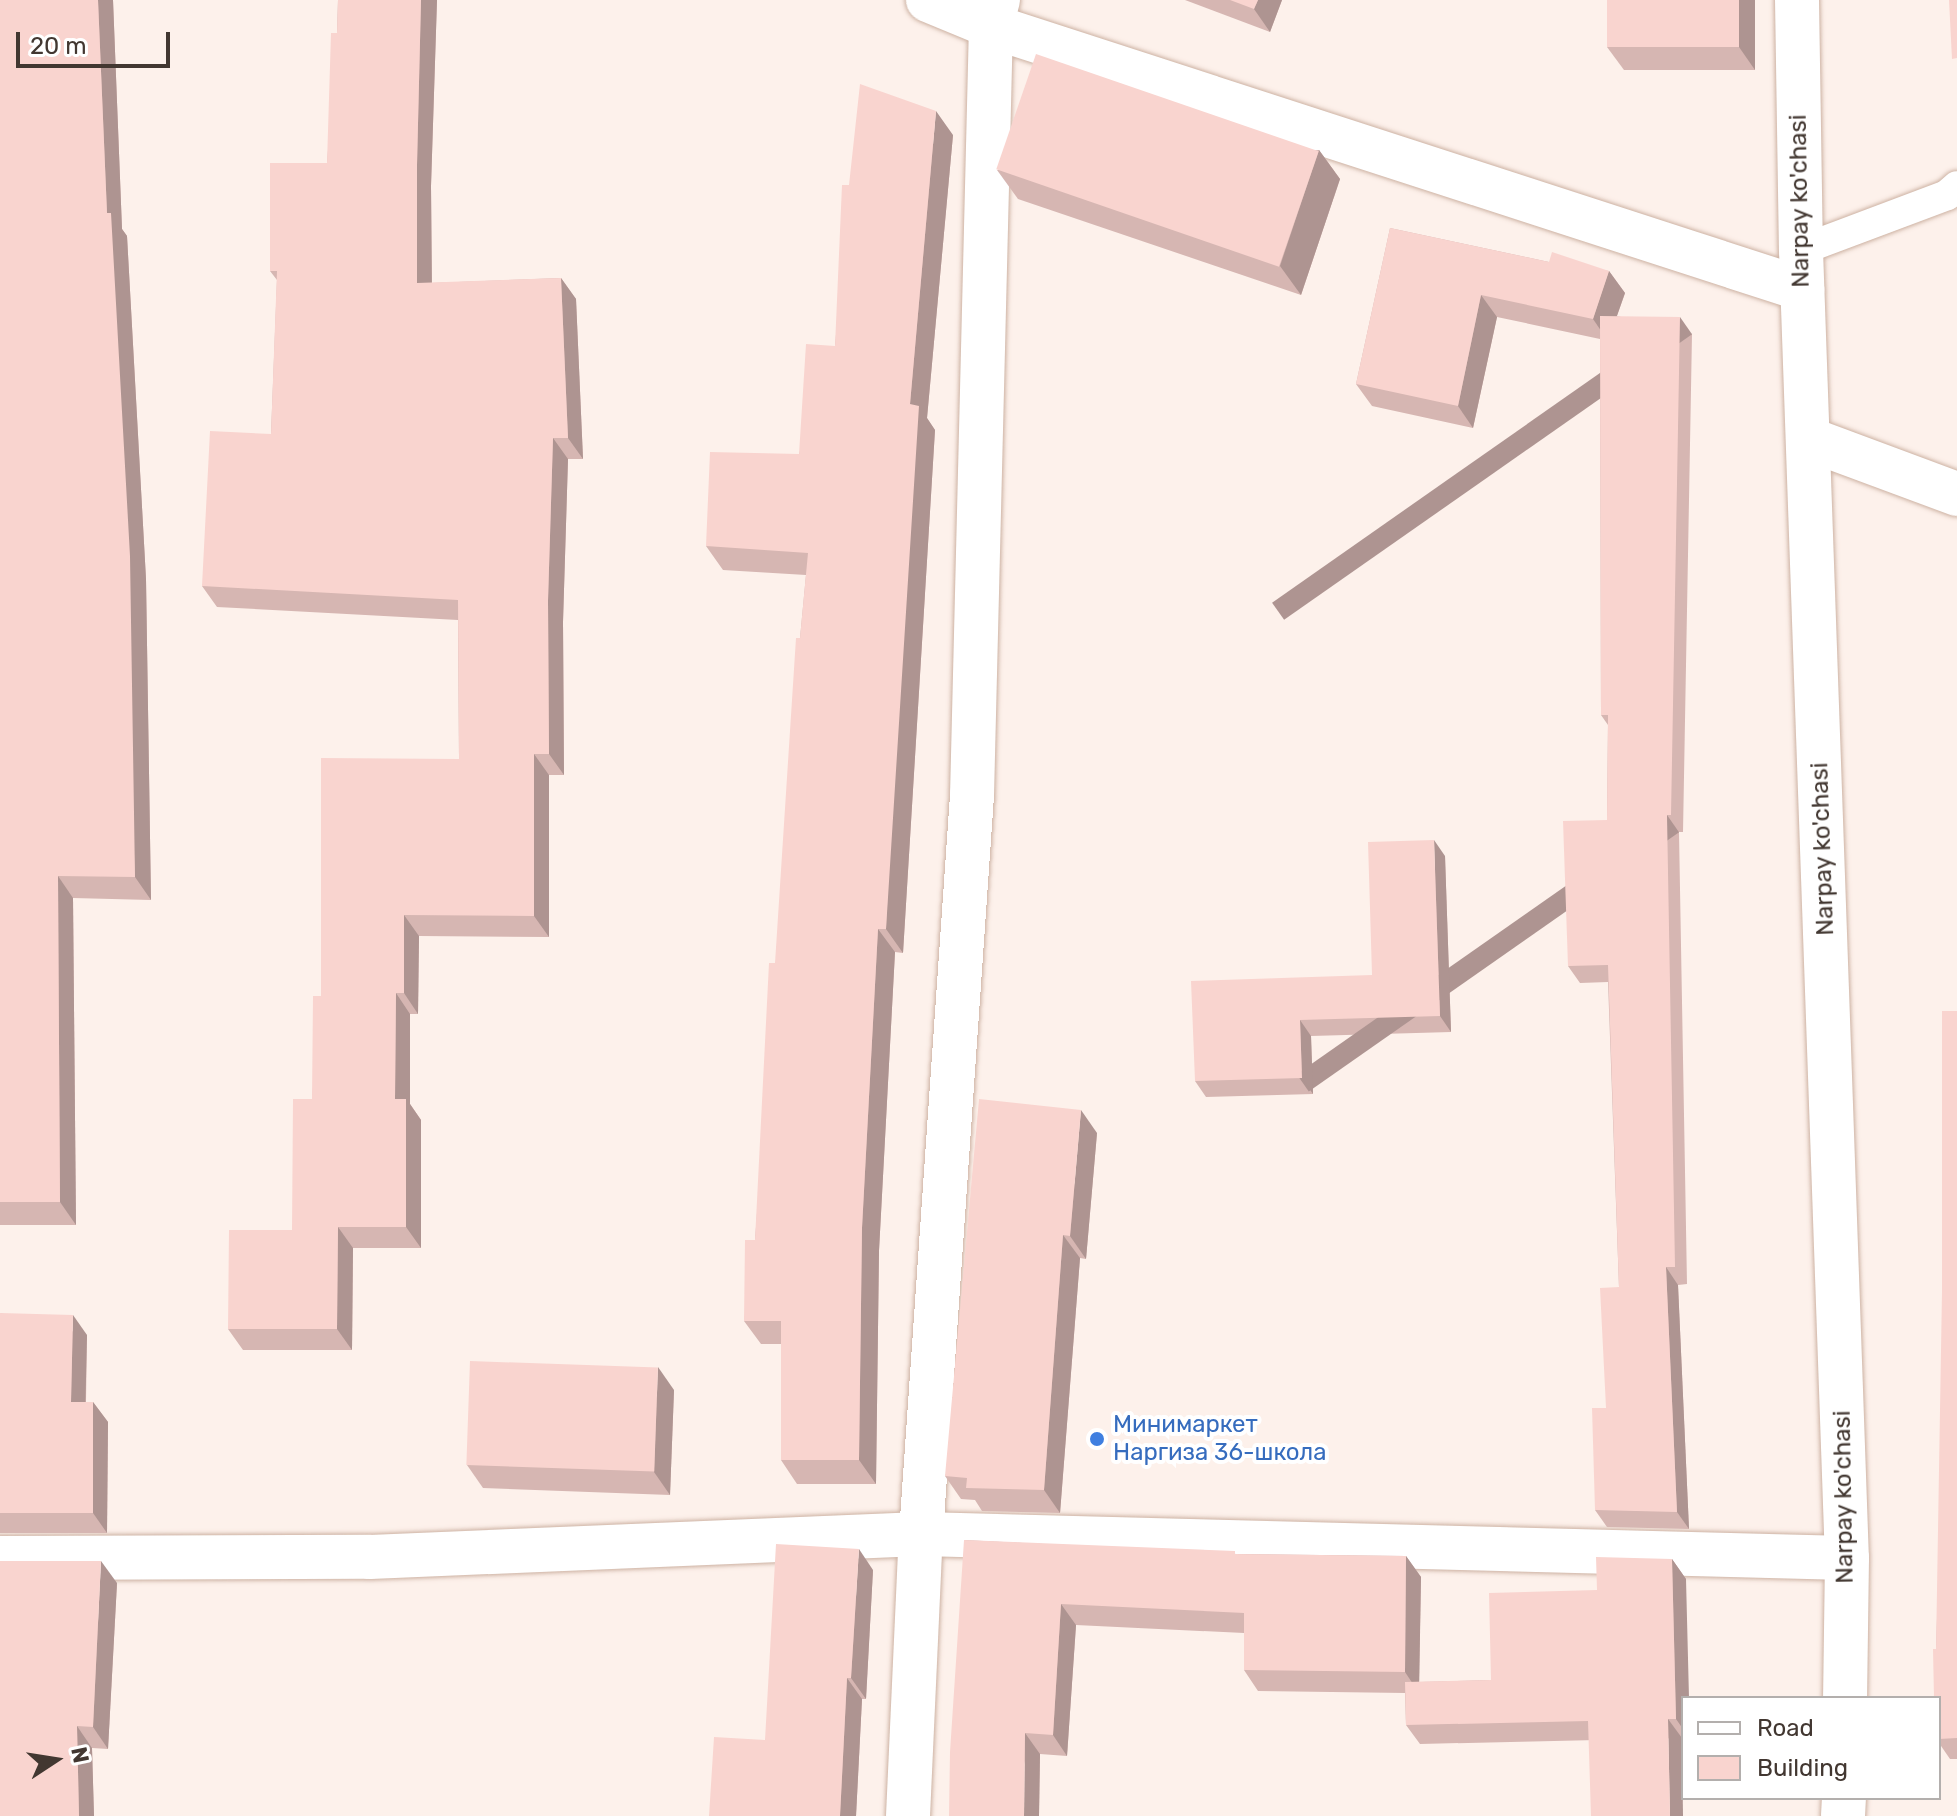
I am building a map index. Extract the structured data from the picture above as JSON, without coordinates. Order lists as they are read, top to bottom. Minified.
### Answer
{"streets":{"street":["Narpay ko'chasi"]},"places":["Минимаркет Наргиза 36-школа"],"legend":["Road","Building"],"scale_bar":"20 m","north":"right"}
